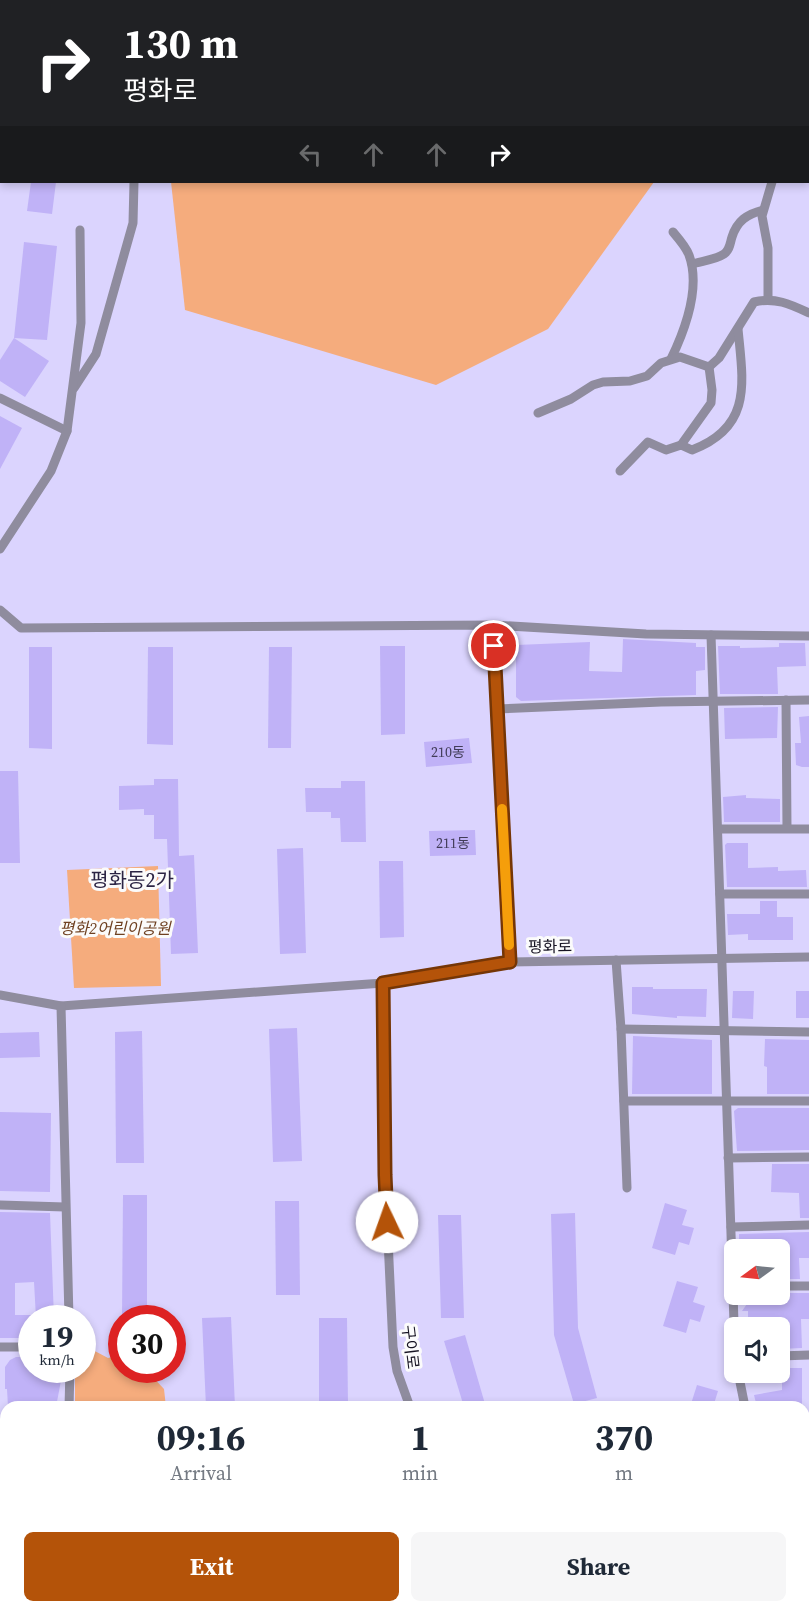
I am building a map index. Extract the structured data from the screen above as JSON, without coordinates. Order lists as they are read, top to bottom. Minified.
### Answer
{"streets":{"street":["평화로","구이로"]},"crossings":[["평화로","구이로"]],"districts":["평화동2가"],"parks":["평화2어린이공원"],"house_numbers":["210동","211동"],"north":"left","page":{"turn":["130 m","평화로"],"speed":"19 km/h","limit":"30","eta":["09:16","Arrival","1","min","370","m"],"buttons":["Exit","Share"]}}
